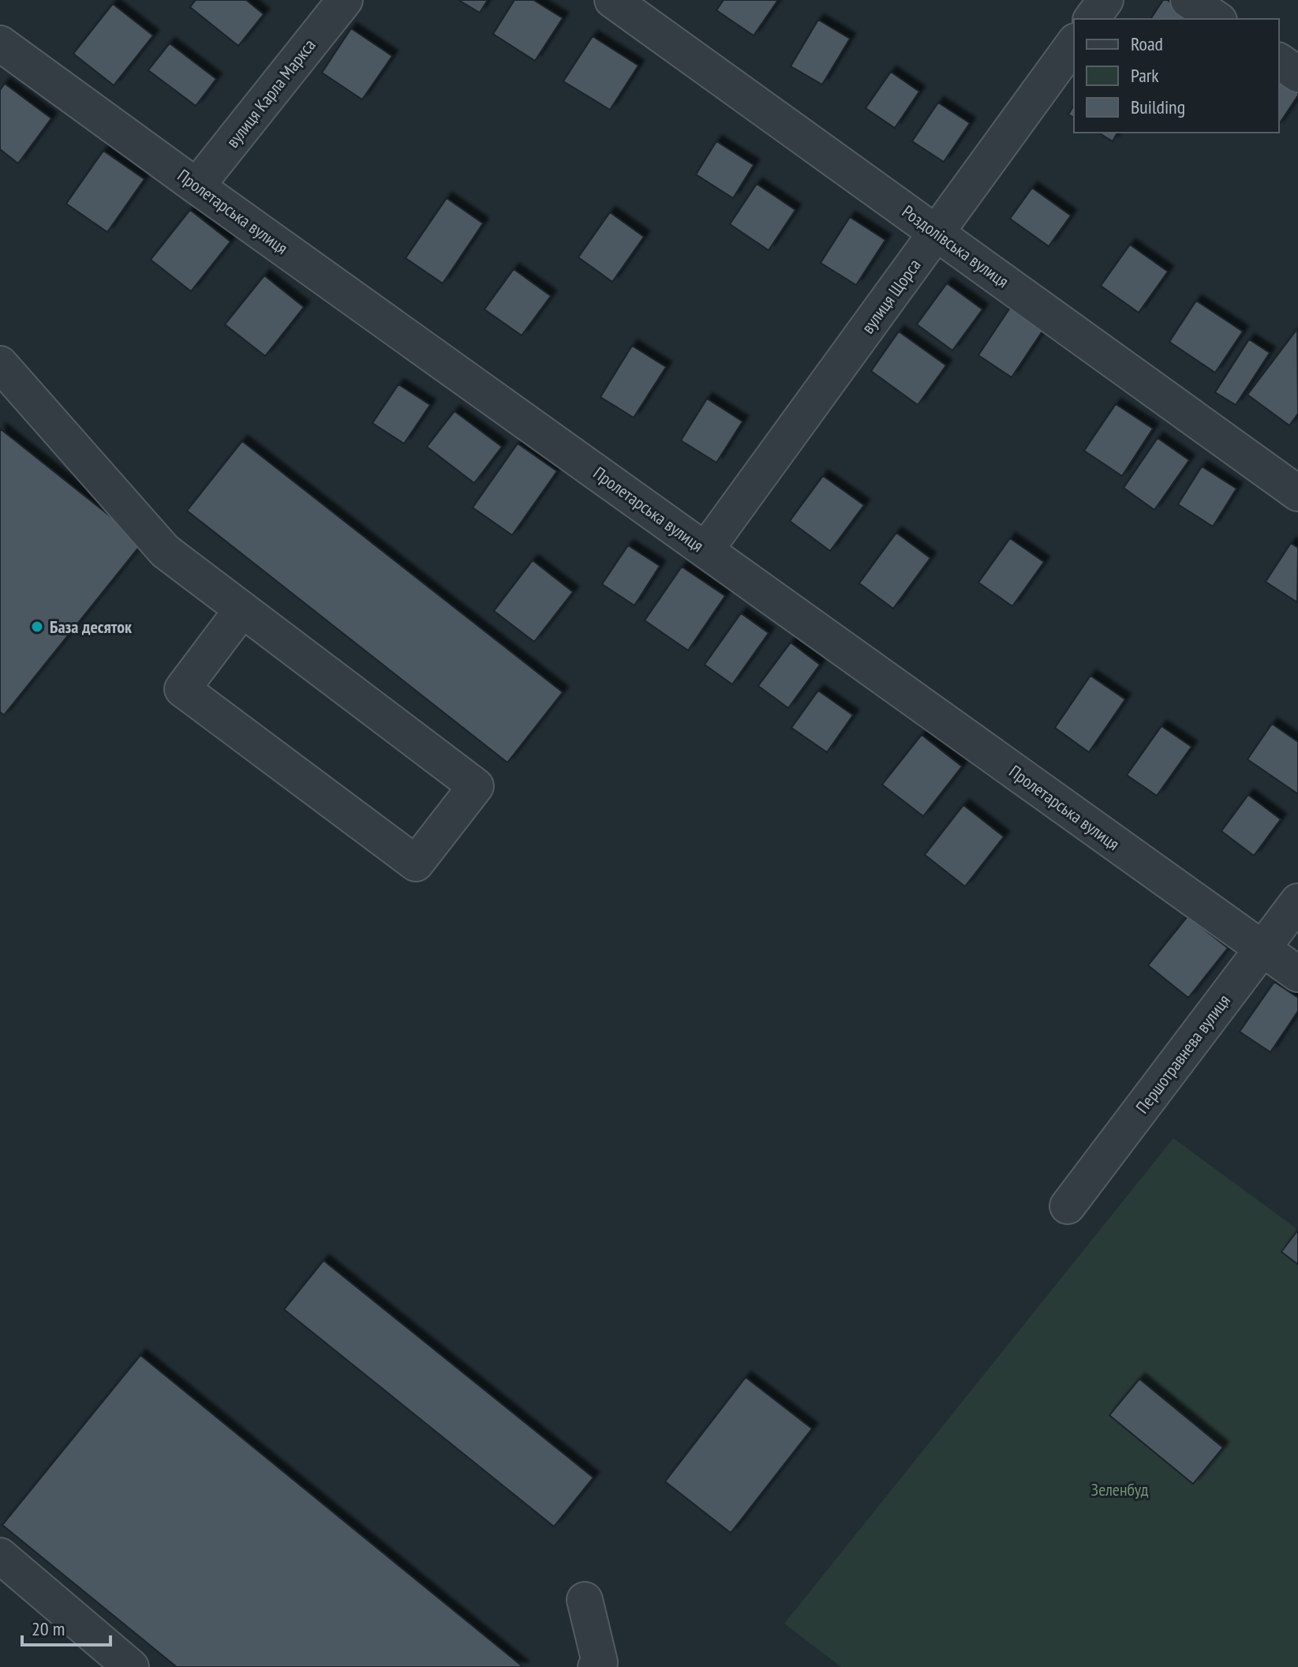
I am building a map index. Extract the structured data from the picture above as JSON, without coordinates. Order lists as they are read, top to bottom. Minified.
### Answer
{"streets":{"street":["вулиця Карла Маркса","Пролетарська вулиця","Роздолівська вулиця","вулиця Щорса","Першотравнева вулиця"]},"crossings":[["вулиця Карла Маркса","Пролетарська вулиця"],["Пролетарська вулиця","вулиця Щорса"],["Пролетарська вулиця","Першотравнева вулиця"],["Роздолівська вулиця","вулиця Щорса"]],"parks":["Зеленбуд"],"places":["База десяток"],"legend":["Road","Park","Building"],"scale_bar":"20 m"}
